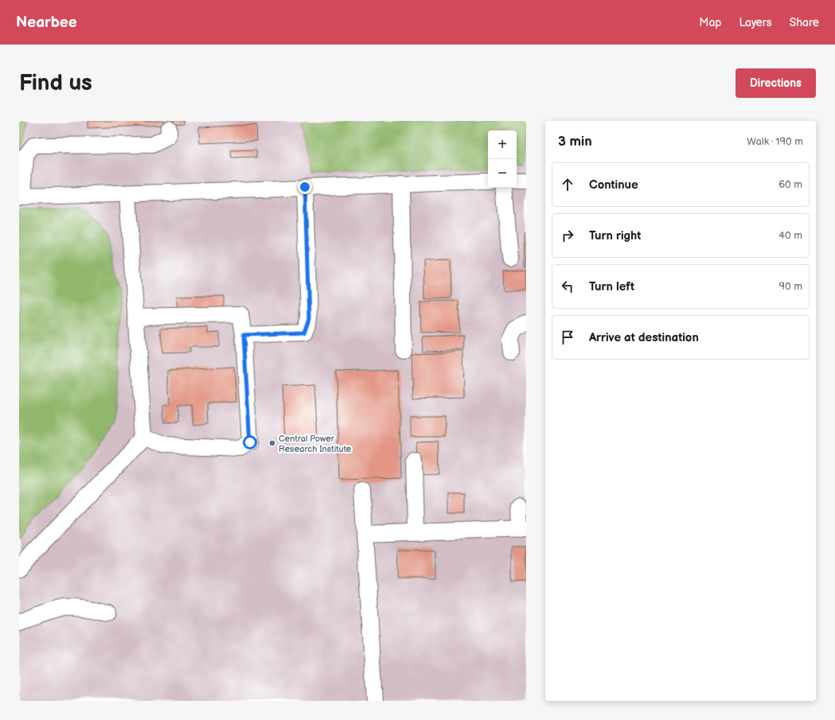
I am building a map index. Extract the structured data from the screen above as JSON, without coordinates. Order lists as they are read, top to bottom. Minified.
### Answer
{"places":["Central Power Research Institute"],"page":{"header":"Nearbee","nav":["Map","Layers","Share"],"buttons":"Directions","title":"Find us","heading":["3 min","Walk · 190 m"],"map_buttons":["+","−"],"list":[["Continue","60 m"],["Turn right","40 m"],["Turn left","90 m"],"Arrive at destination"]}}
